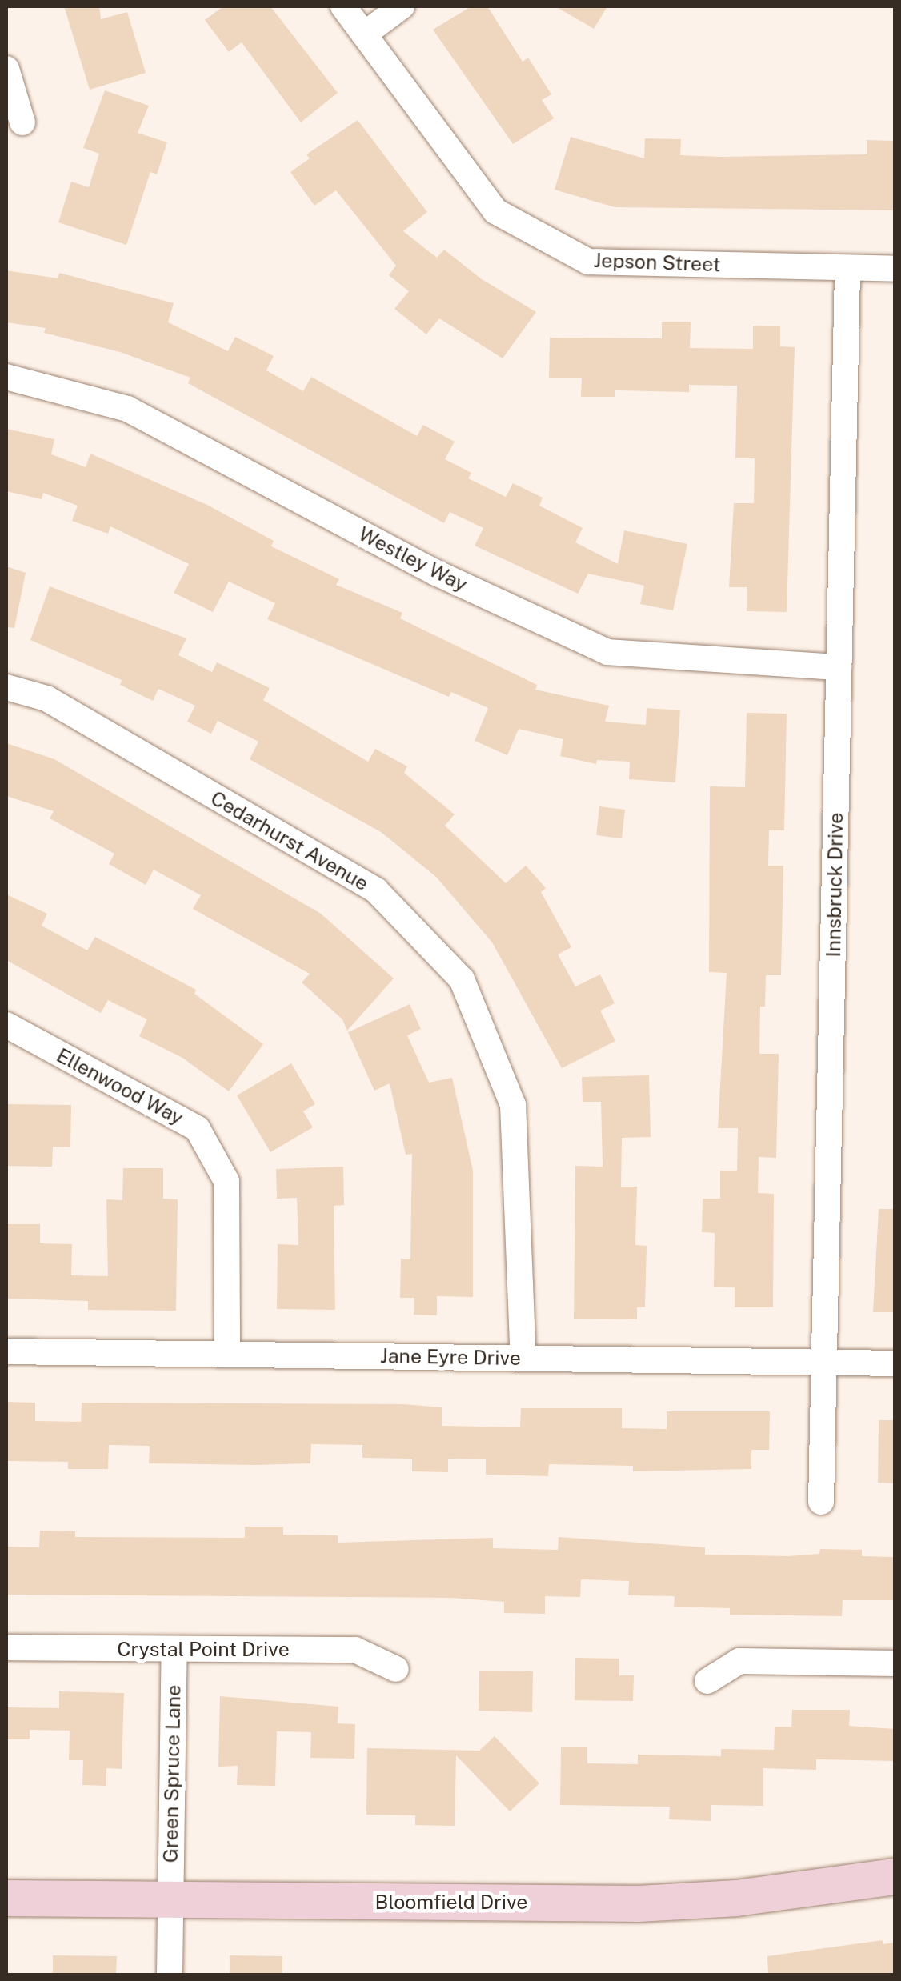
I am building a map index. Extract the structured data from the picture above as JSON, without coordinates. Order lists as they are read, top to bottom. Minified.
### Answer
{"streets":{"street":["Jepson Street","Westley Way","Cedarhurst Avenue","Innsbruck Drive","Ellenwood Way","Jane Eyre Drive","Crystal Point Drive","Green Spruce Lane","Bloomfield Drive"]},"crossings":[["Jepson Street","Innsbruck Drive"],["Westley Way","Innsbruck Drive"],["Cedarhurst Avenue","Jane Eyre Drive"],["Innsbruck Drive","Jane Eyre Drive"],["Ellenwood Way","Jane Eyre Drive"],["Crystal Point Drive","Green Spruce Lane"],["Green Spruce Lane","Bloomfield Drive"]]}
